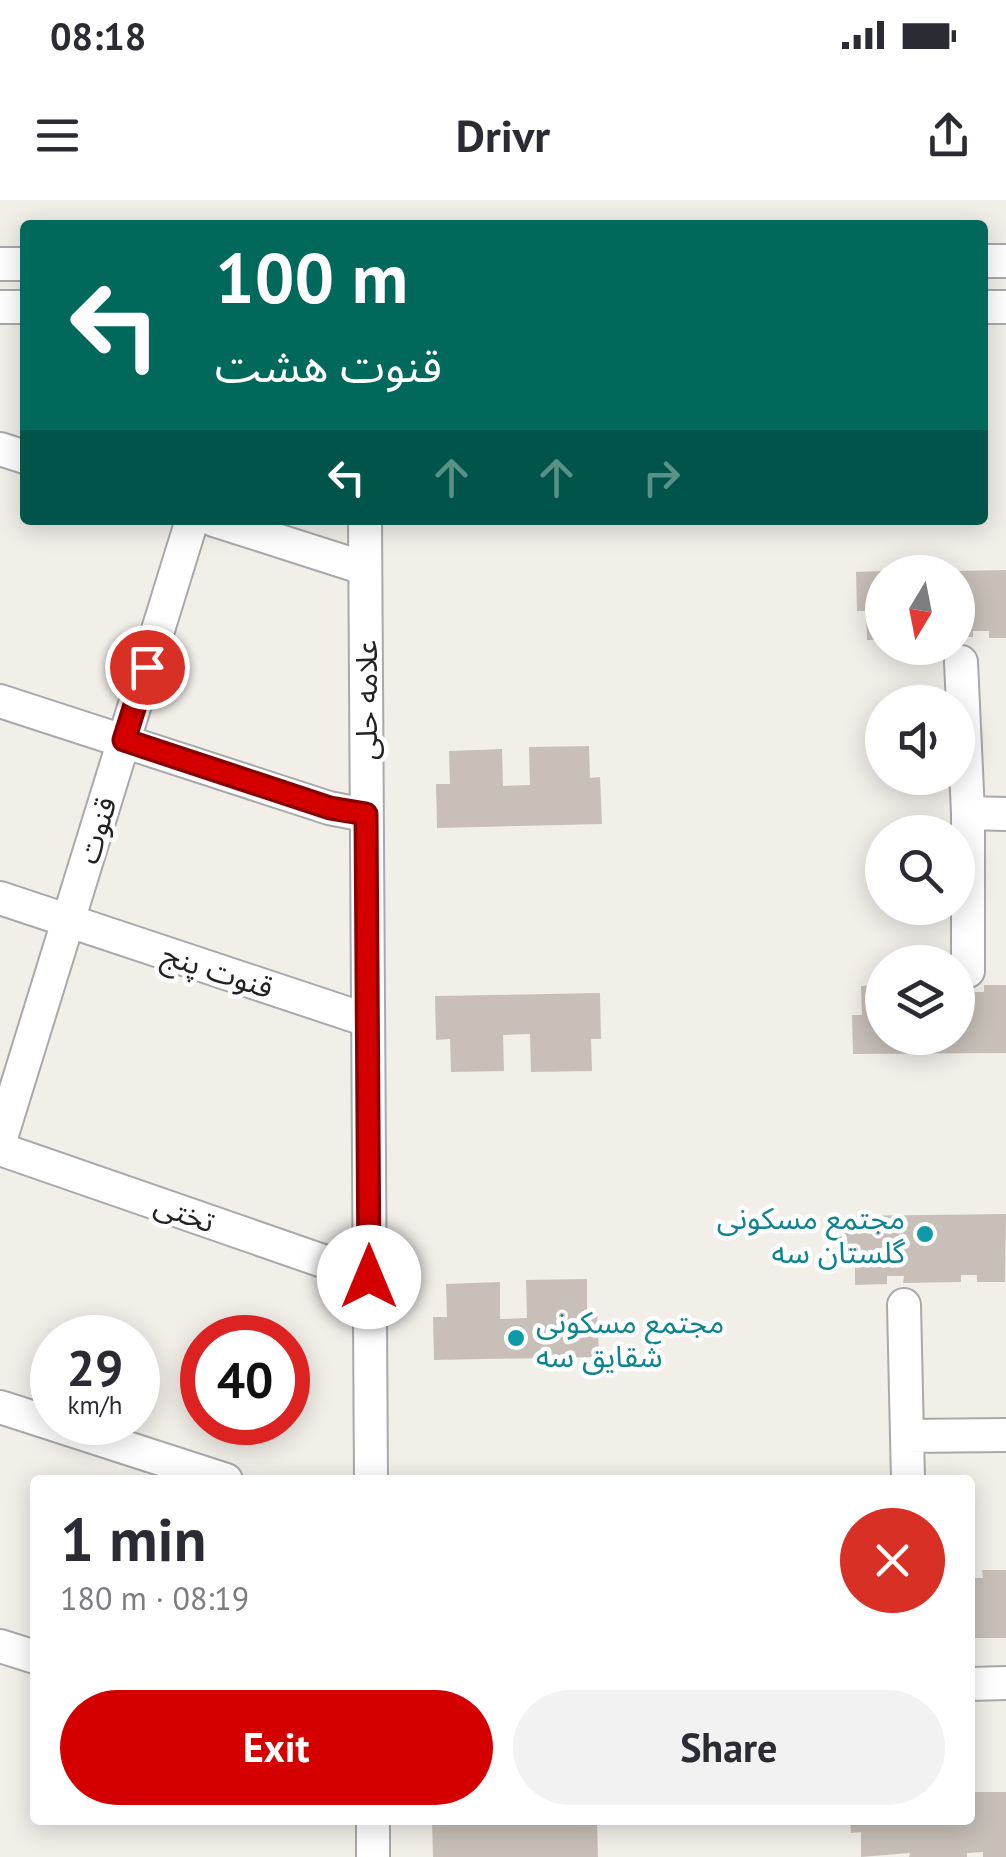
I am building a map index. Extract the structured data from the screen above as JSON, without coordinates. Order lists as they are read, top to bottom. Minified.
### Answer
{"streets":{"street":["علامه حلی","قنوت","قنوت پنج","تختی"]},"crossings":[["علامه حلی","قنوت پنج"],["علامه حلی","تختی"],["قنوت","قنوت پنج"]],"places":["مجتمع مسکونی گلستان سه","مجتمع مسکونی شقایق سه"],"north":"bottom","page":{"status":"08:18","header":"Drivr","turn":["100 m","قنوت هشت"],"speed":"29 km/h","limit":"40","heading":["1 min","180 m · 08:19"],"buttons":["Exit","Share"]}}
